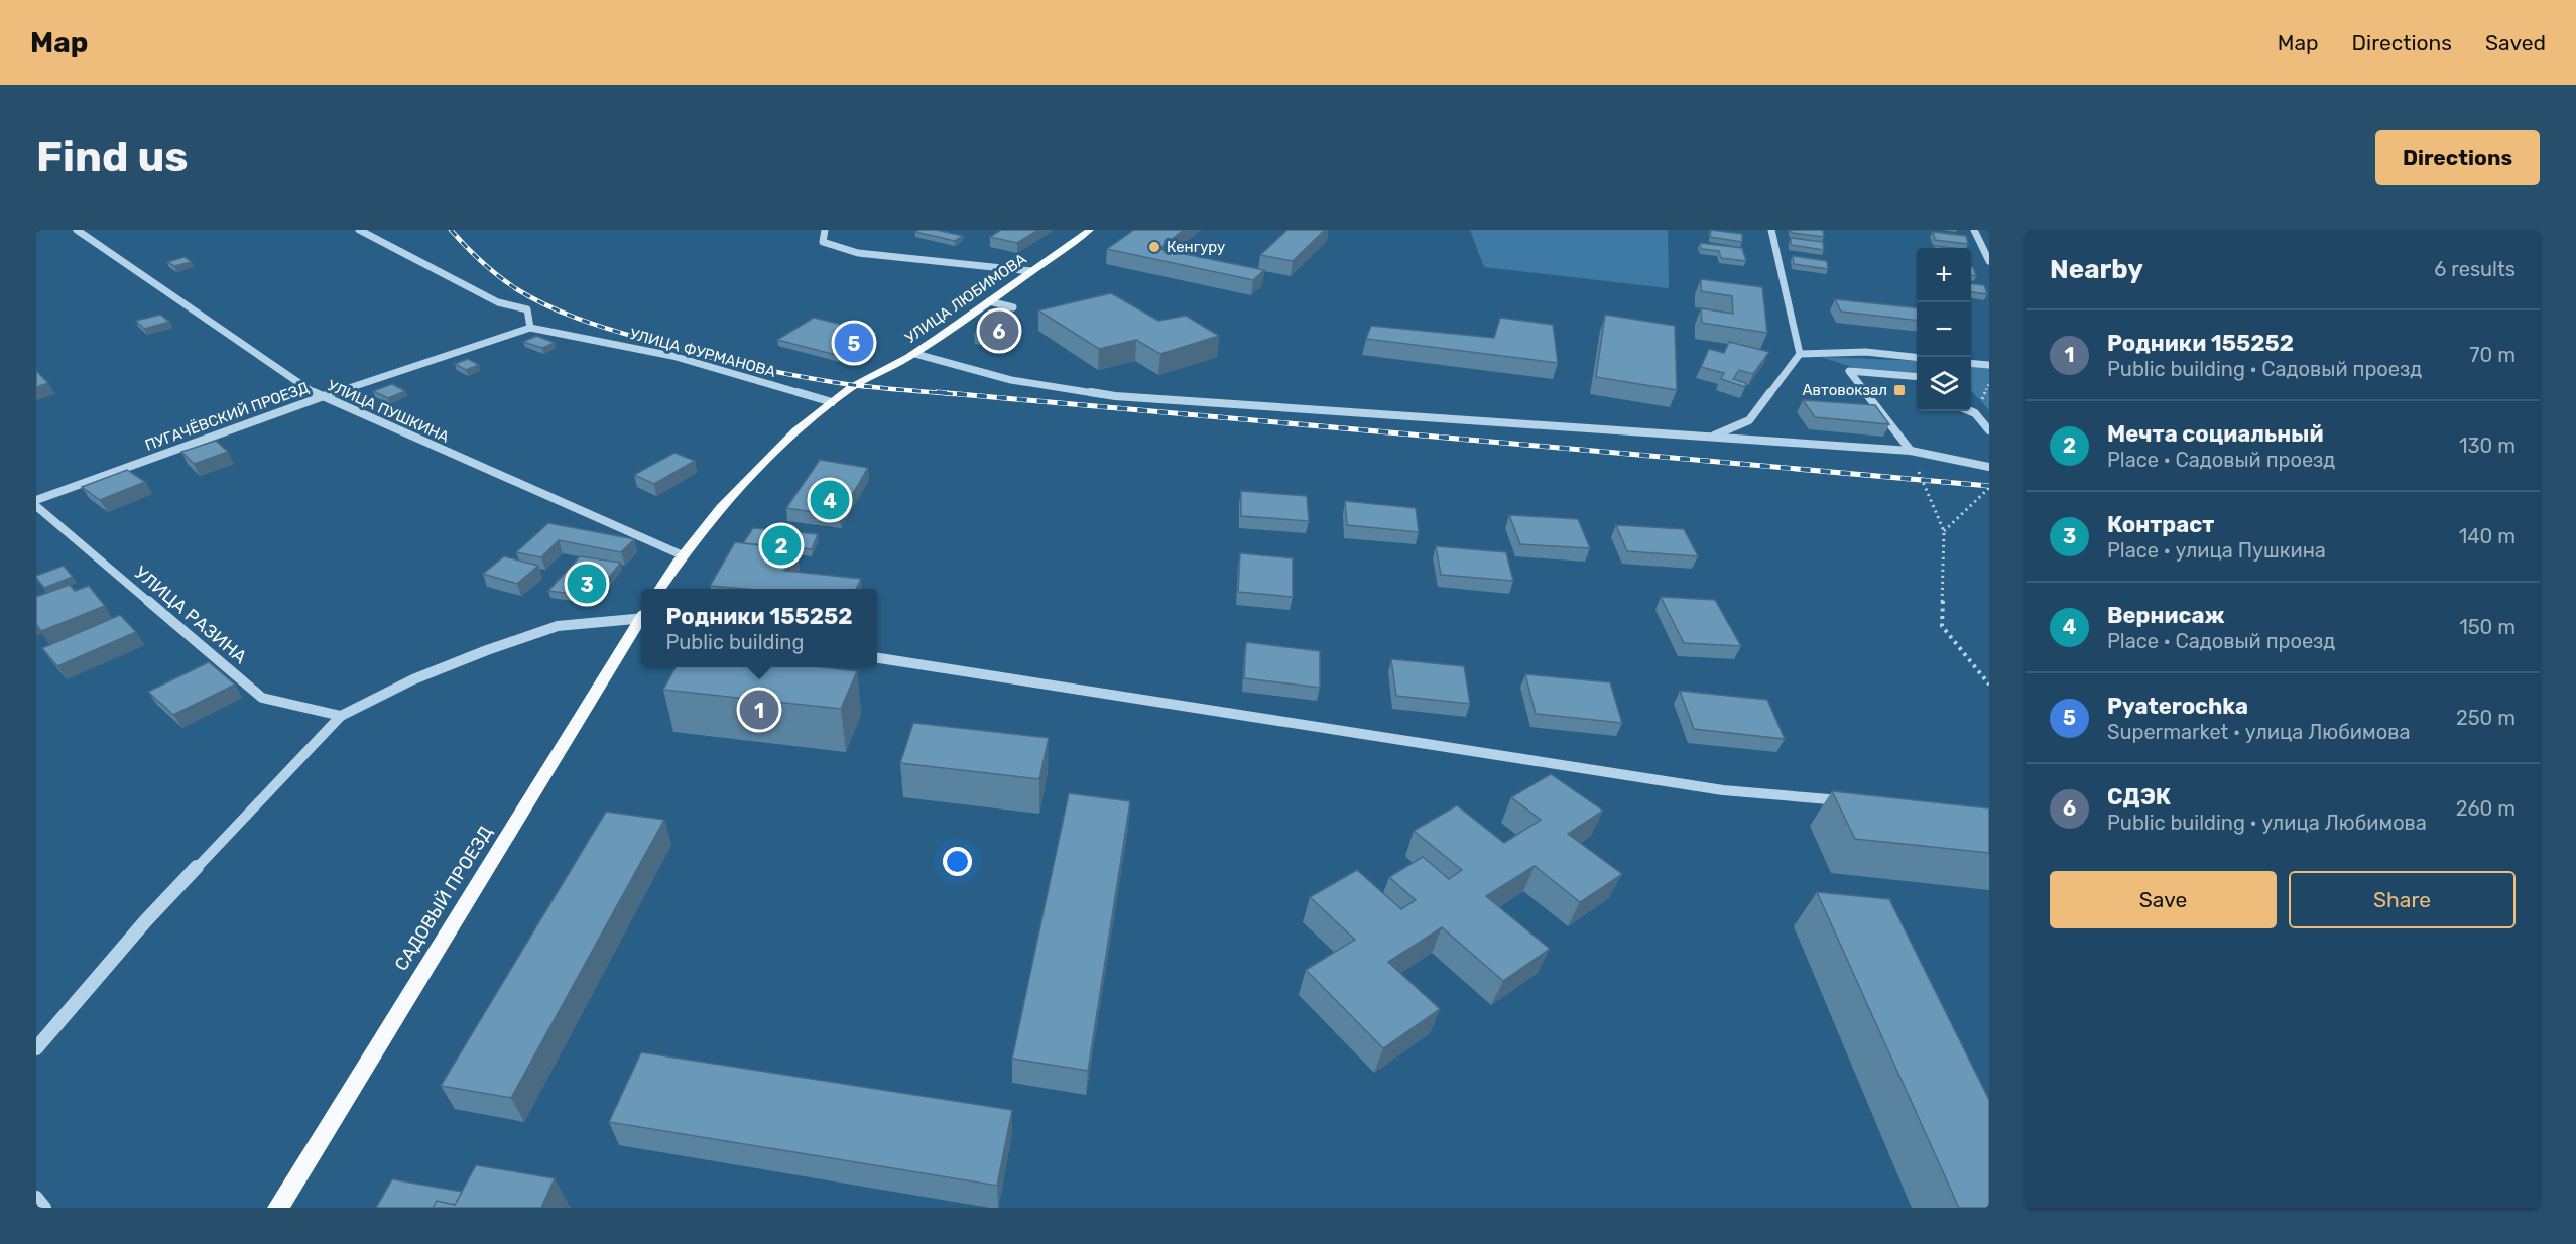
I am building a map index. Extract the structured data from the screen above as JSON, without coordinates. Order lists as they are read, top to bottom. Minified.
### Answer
{"streets":{"main road":["УЛИЦА ЛЮБИМОВА","САДОВЫЙ ПРОЕЗД"],"street":["УЛИЦА ФУРМАНОВА","УЛИЦА ПУШКИНА","ПУГАЧЁВСКИЙ ПРОЕЗД","УЛИЦА РАЗИНА"]},"crossings":[["УЛИЦА ЛЮБИМОВА","УЛИЦА ФУРМАНОВА"],["УЛИЦА ФУРМАНОВА","ПУГАЧЁВСКИЙ ПРОЕЗД"],["УЛИЦА ПУШКИНА","ПУГАЧЁВСКИЙ ПРОЕЗД"]],"places":{"other":["Кенгуру"],"transit":["Автовокзал"]},"page":{"header":"Map","nav":["Map","Directions","Saved"],"buttons":["Directions",["Save","Share"]],"title":"Find us","heading":["Nearby","6 results"],"map_buttons":["+","−"],"pins":["6","5","4","2","3","1"],"list":[{"mark":"1","name":"Родники 155252","note":"Public building · Садовый проезд","value":"70 m"},{"mark":"2","name":"Мечта социальный","note":"Place · Садовый проезд","value":"130 m"},{"mark":"3","name":"Контраст","note":"Place · улица Пушкина","value":"140 m"},{"mark":"4","name":"Вернисаж","note":"Place · Садовый проезд","value":"150 m"},{"mark":"5","name":"Pyaterochka","note":"Supermarket · улица Любимова","value":"250 m"},{"mark":"6","name":"СДЭК","note":"Public building · улица Любимова","value":"260 m"}],"popup":["Родники 155252","Public building"]}}
